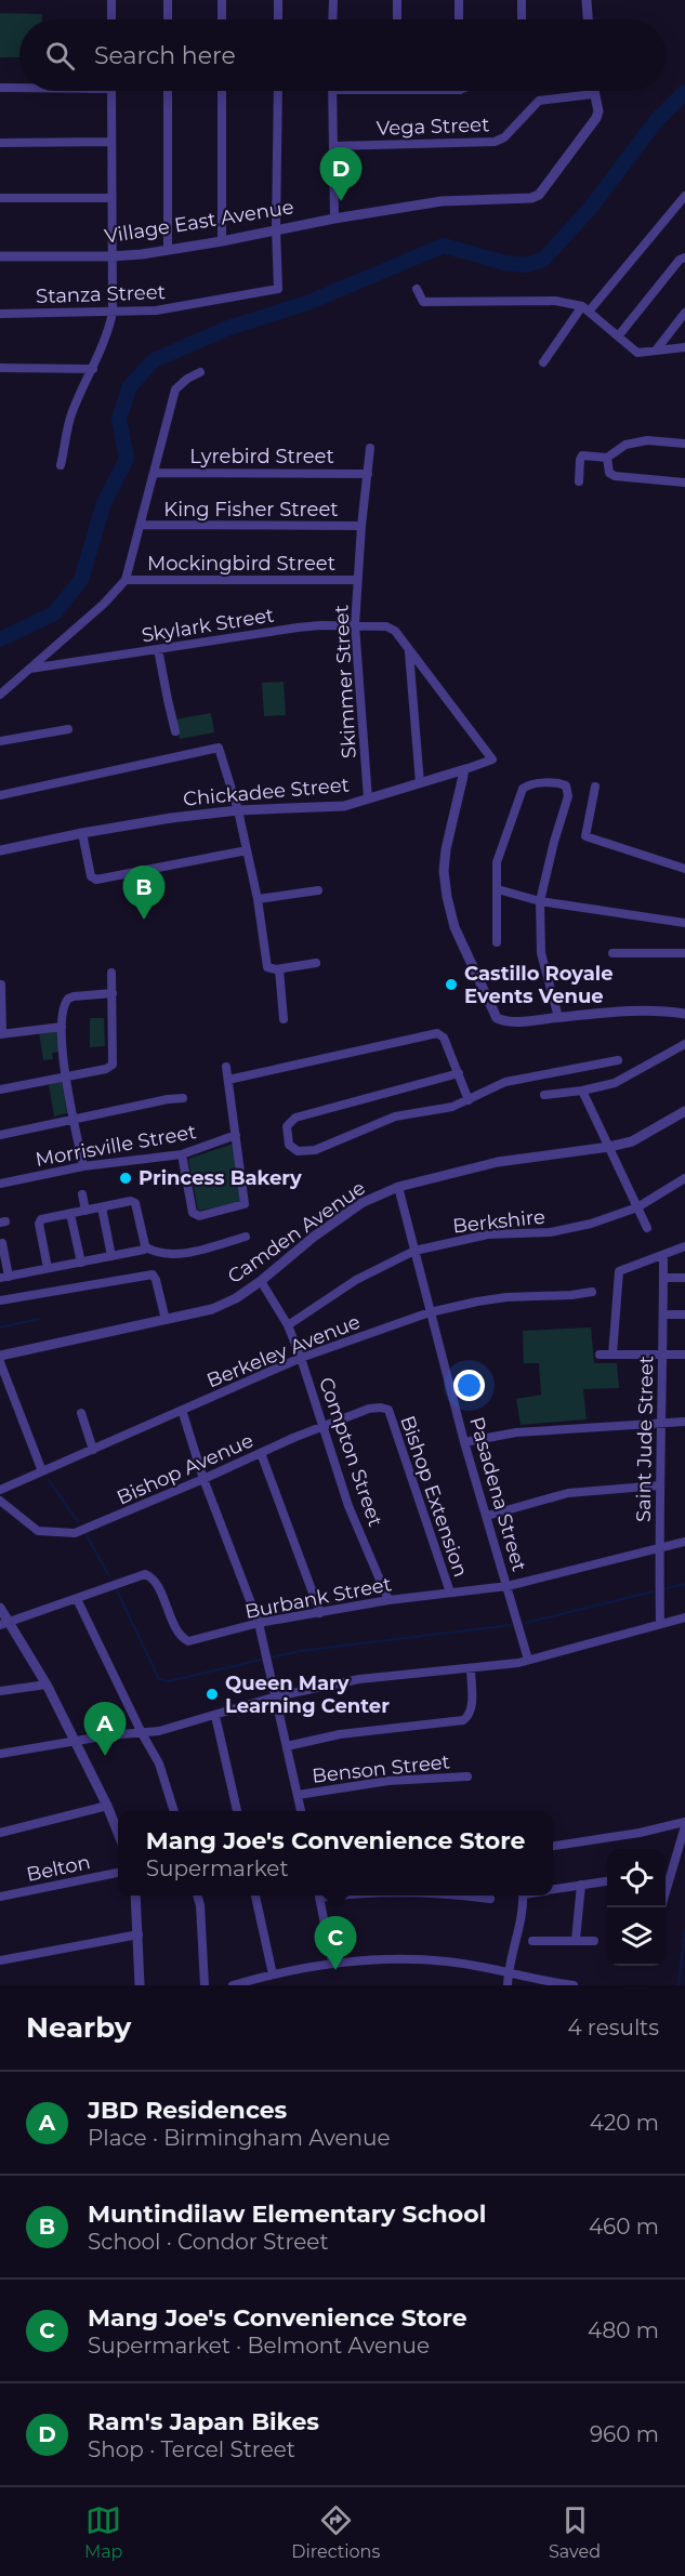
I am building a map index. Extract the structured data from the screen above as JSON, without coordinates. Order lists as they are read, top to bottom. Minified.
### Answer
{"streets":{"street":["Vega Street","Village East Avenue","Stanza Street","Lyrebird Street","King Fisher Street","Mockingbird Street","Skylark Street","Skimmer Street","Chickadee Street","Morrisville Street","Berkshire","Camden Avenue","Berkeley Avenue","Saint Jude Street","Compton Street","Bishop Avenue","Pasadena Street","Bishop Extension","Burbank Street","Benson Street","Belton"]},"crossings":[["Vega Street","Village East Avenue"],["Village East Avenue","Stanza Street"],["Lyrebird Street","Skimmer Street"],["King Fisher Street","Skimmer Street"],["Mockingbird Street","Skimmer Street"],["Skylark Street","Skimmer Street"],["Skylark Street","Chickadee Street"],["Skimmer Street","Chickadee Street"],["Berkshire","Compton Street"],["Berkshire","Pasadena Street"],["Camden Avenue","Compton Street"],["Camden Avenue","Pasadena Street"],["Berkeley Avenue","Compton Street"],["Berkeley Avenue","Pasadena Street"],["Saint Jude Street","Burbank Street"],["Compton Street","Bishop Avenue"],["Compton Street","Burbank Street"],["Bishop Avenue","Bishop Extension"],["Pasadena Street","Burbank Street"],["Bishop Extension","Burbank Street"]],"places":["Castillo Royale Events Venue","Princess Bakery","Queen Mary Learning Center"],"page":{"search":"Search here","pins":["D","B","A","C"],"popup":["Mang Joe's Convenience Store","Supermarket"],"heading":["Nearby","4 results"],"list":[{"mark":"A","name":"JBD Residences","note":"Place · Birmingham Avenue","value":"420 m"},{"mark":"B","name":"Muntindilaw Elementary School","note":"School · Condor Street","value":"460 m"},{"mark":"C","name":"Mang Joe's Convenience Store","note":"Supermarket · Belmont Avenue","value":"480 m"},{"mark":"D","name":"Ram's Japan Bikes","note":"Shop · Tercel Street","value":"960 m"}],"nav":["Map","Directions","Saved"]}}
